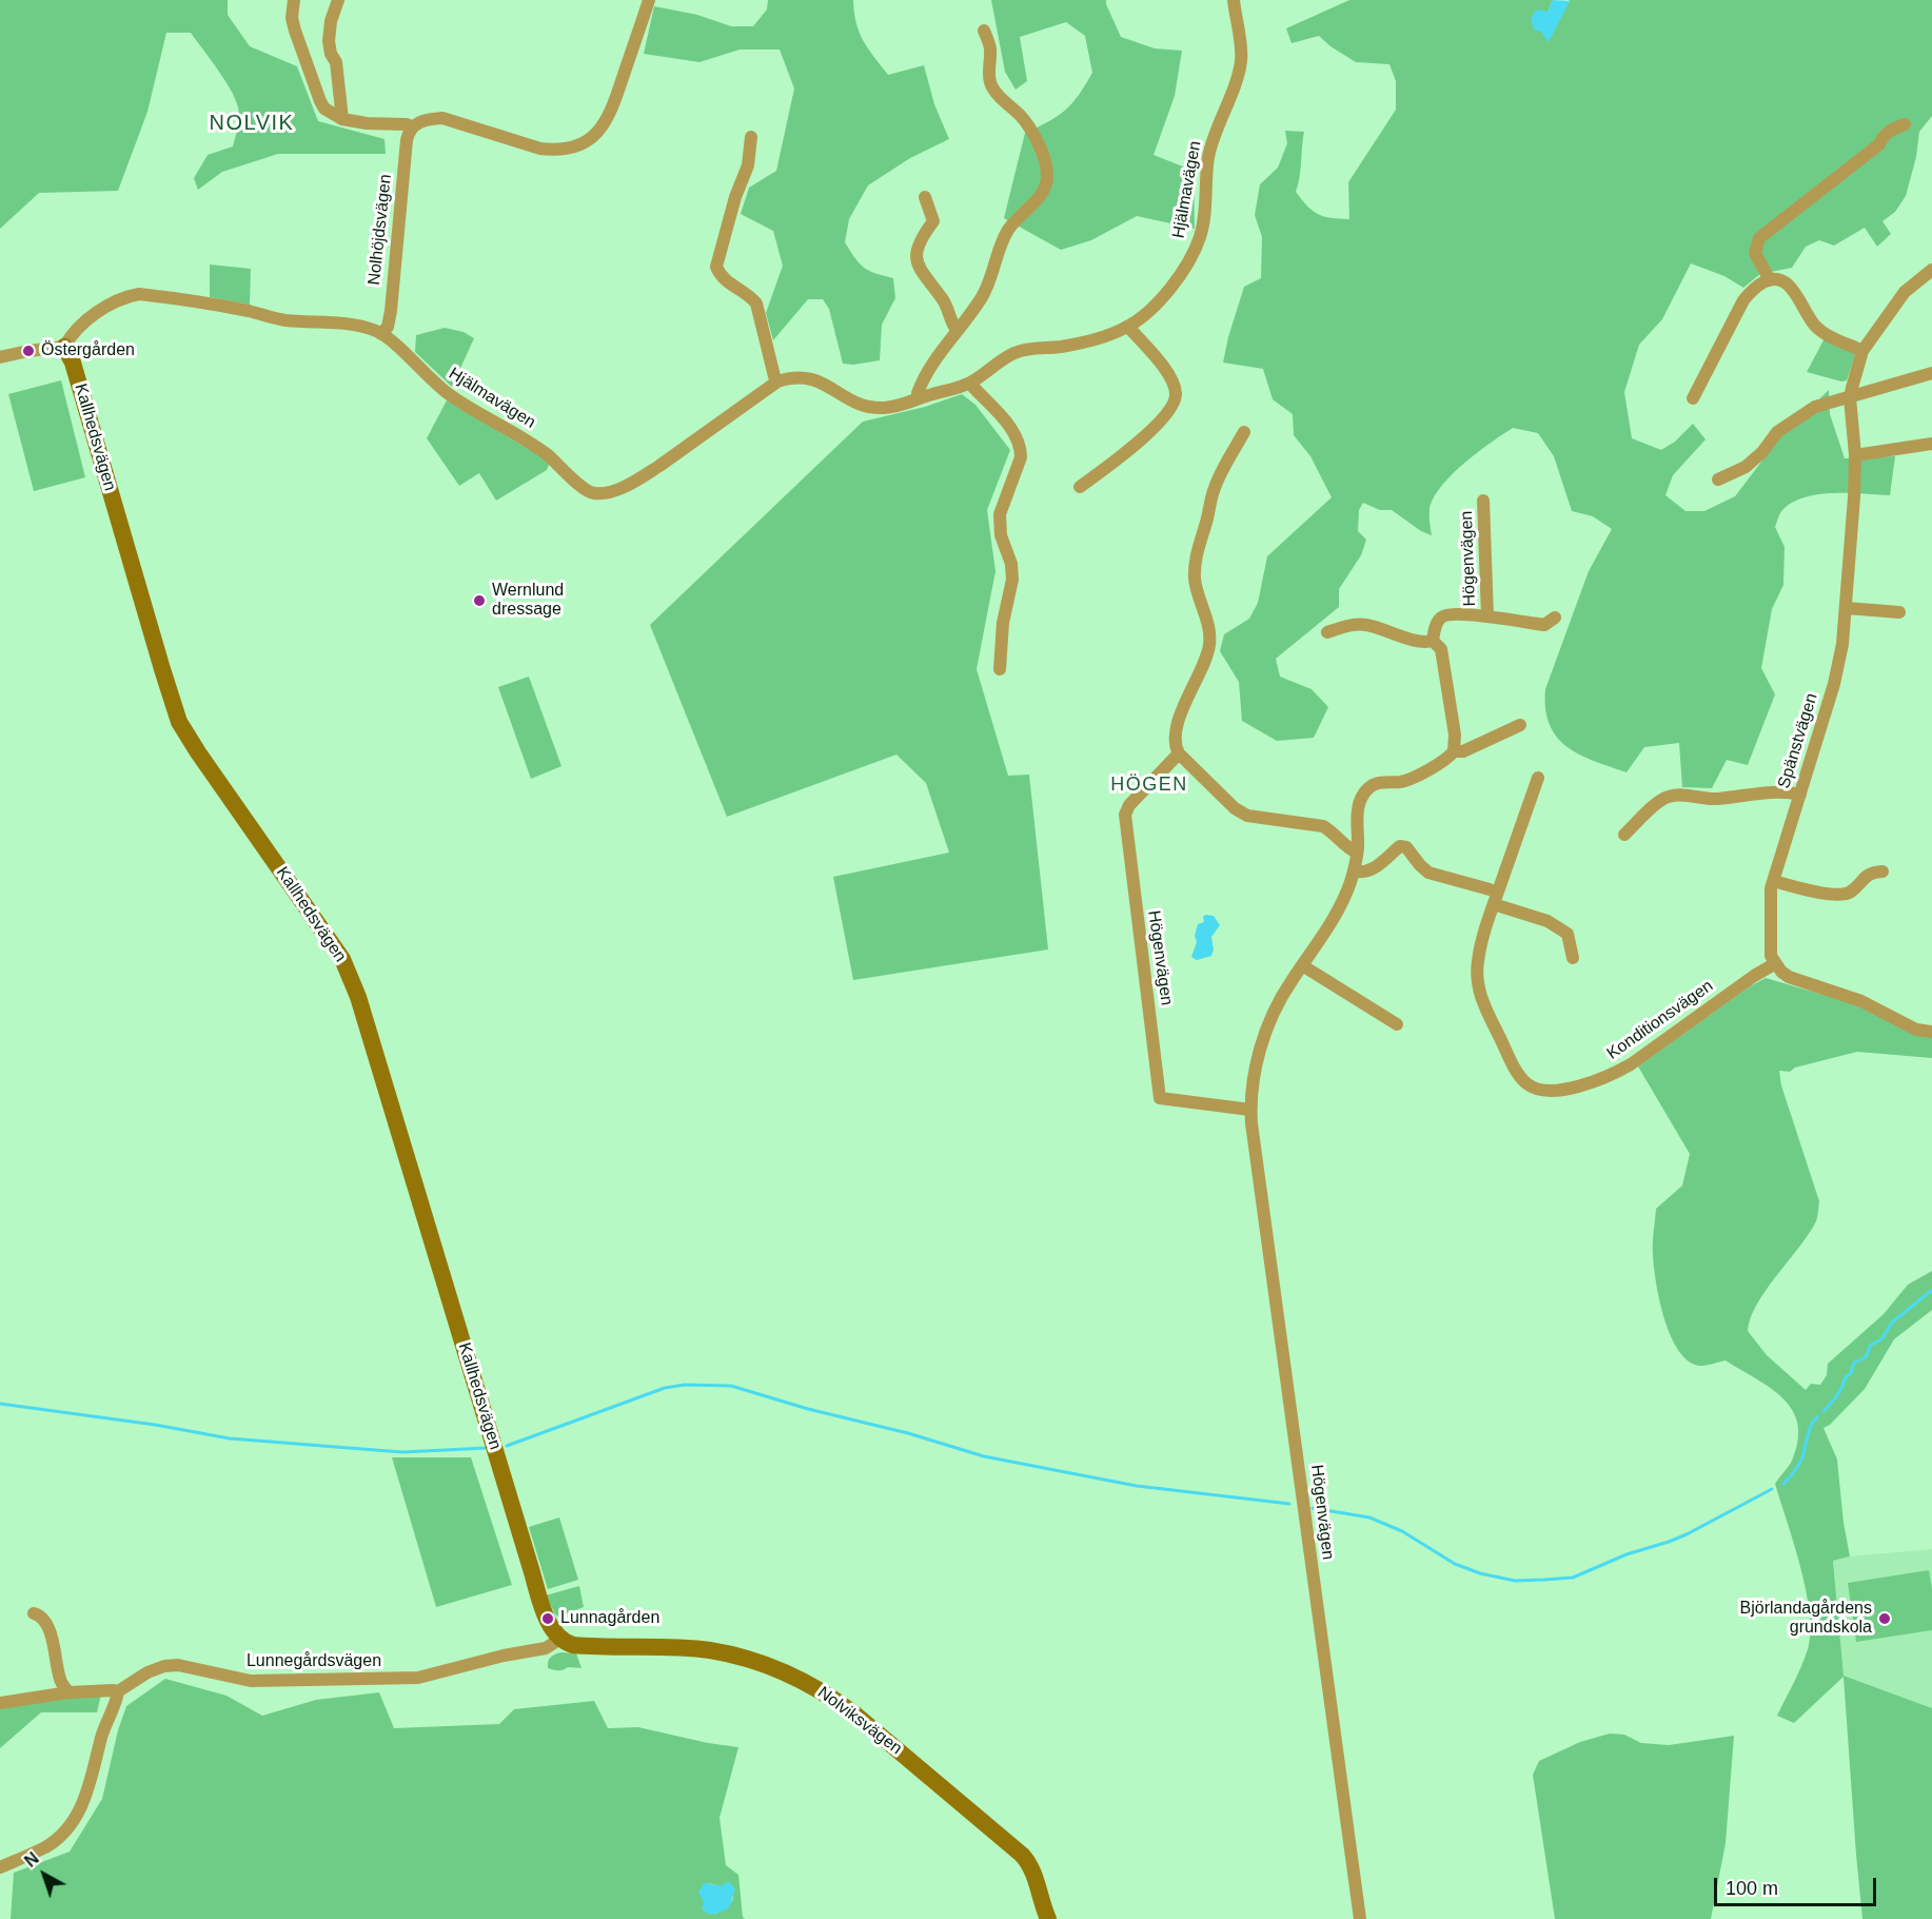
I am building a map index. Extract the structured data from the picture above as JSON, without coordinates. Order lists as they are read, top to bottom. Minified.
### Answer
{"streets":{"street":["Hjälmavägen","Nolhöjdsvägen","Kallhedsvägen","Högenvägen","Spänstvägen","Konditionsvägen","Lunnegårdsvägen","Nolviksvägen"]},"crossings":[["Hjälmavägen","Nolhöjdsvägen"],["Hjälmavägen","Kallhedsvägen"],["Kallhedsvägen","Lunnegårdsvägen"],["Kallhedsvägen","Nolviksvägen"],["Spänstvägen","Konditionsvägen"],["Lunnegårdsvägen","Nolviksvägen"]],"districts":["NOLVIK","HÖGEN"],"places":["Östergården","Wernlund dressage","Lunnagården","Björlandagårdens grundskola"],"scale_bar":"100 m","north":"top left"}
